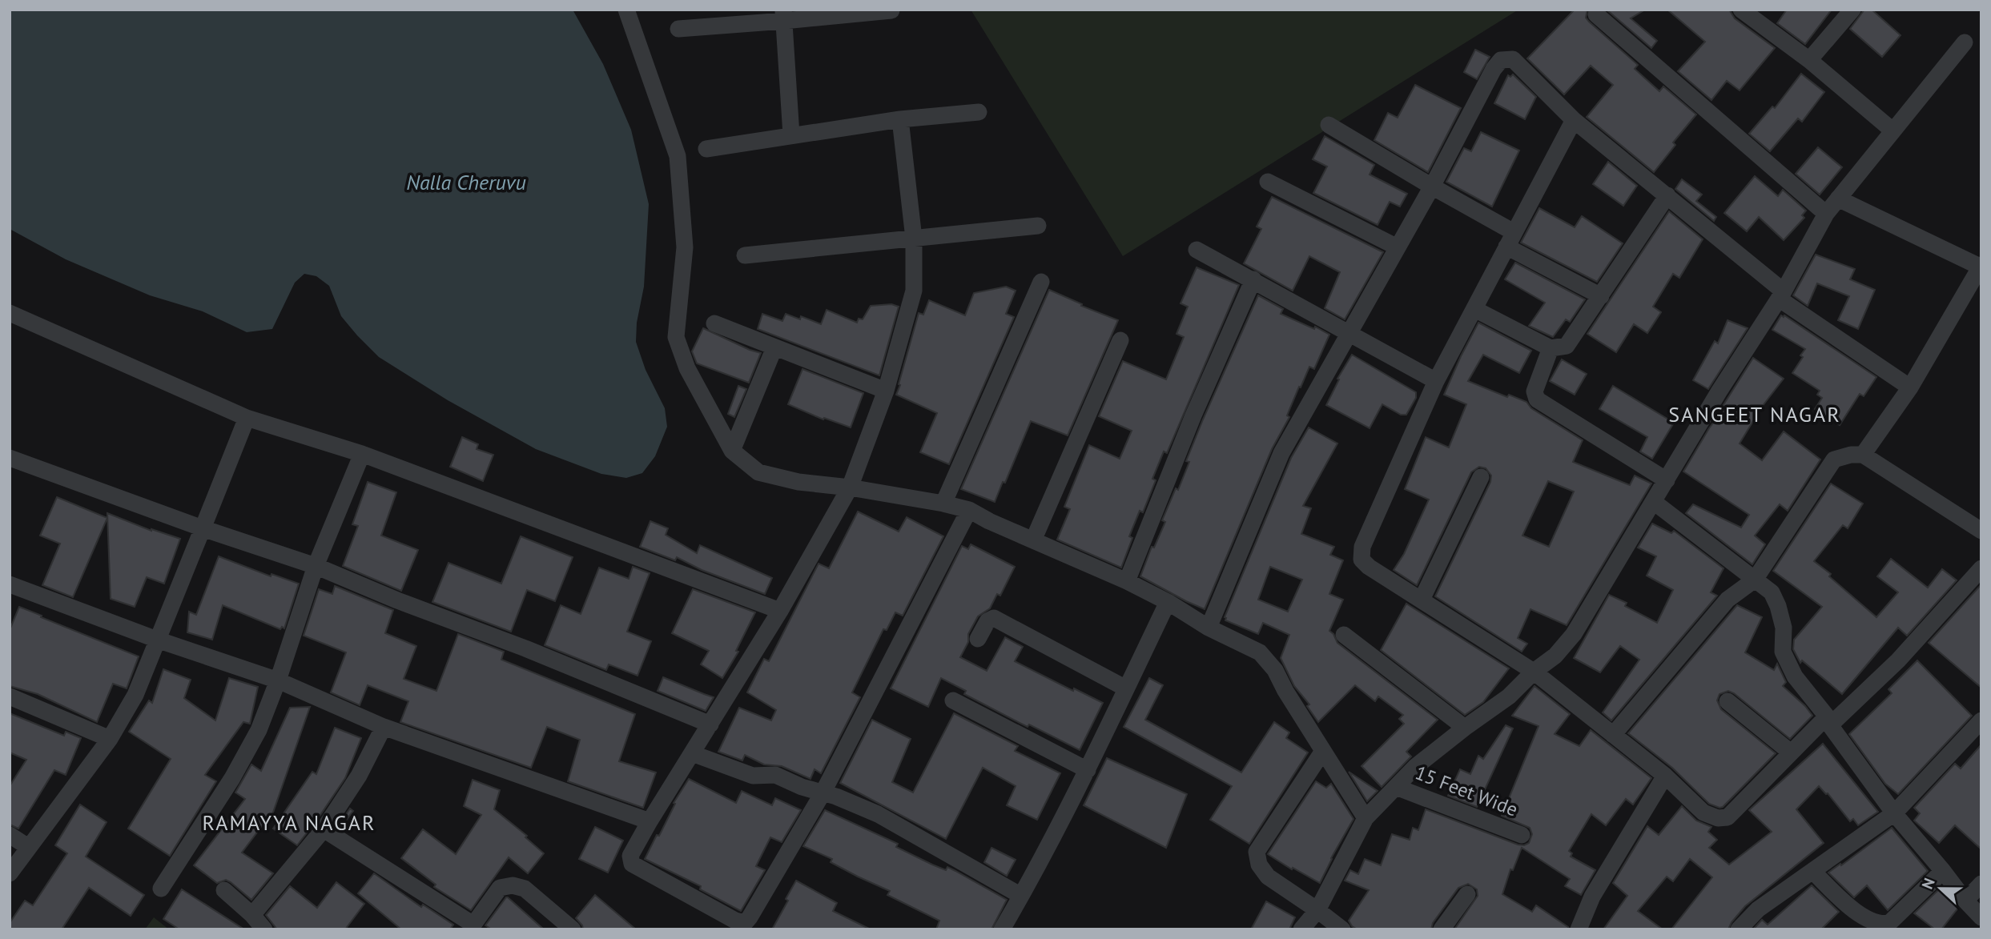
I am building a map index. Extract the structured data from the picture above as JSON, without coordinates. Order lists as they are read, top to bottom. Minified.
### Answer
{"streets":{"street":["15 Feet Wide"]},"districts":["SANGEET NAGAR","RAMAYYA NAGAR"],"water":["Nalla Cheruvu"],"north":"left"}
